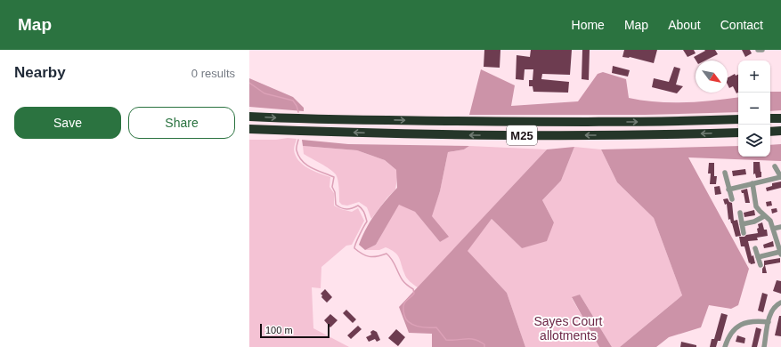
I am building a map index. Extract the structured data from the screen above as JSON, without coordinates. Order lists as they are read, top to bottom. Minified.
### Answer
{"streets":{"highway":["M25"]},"parks":["Sayes Court allotments"],"scale_bar":"100 m","north":"bottom right","page":{"header":"Map","nav":["Home","Map","About","Contact"],"heading":["Nearby","0 results"],"map_buttons":["+","−"],"buttons":["Save","Share"],"scale":"100 m"}}
